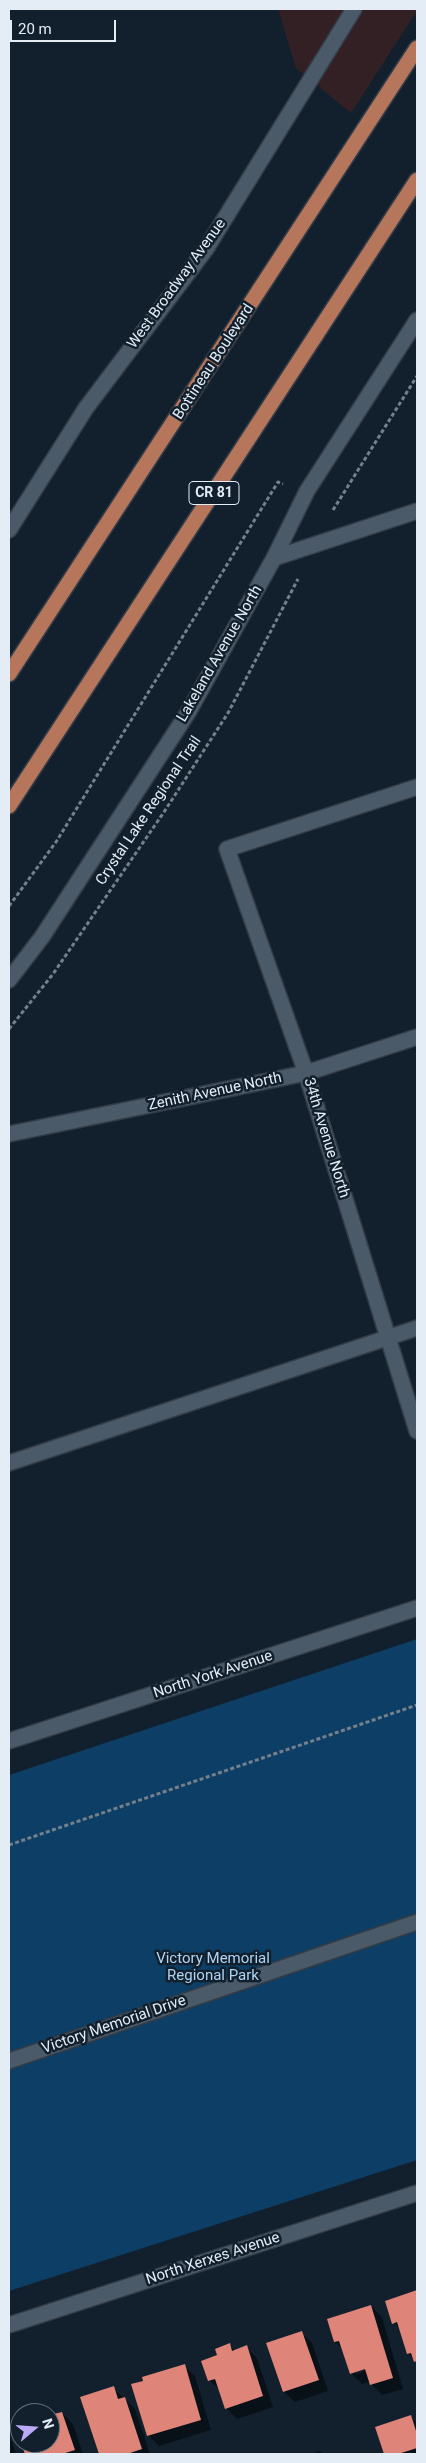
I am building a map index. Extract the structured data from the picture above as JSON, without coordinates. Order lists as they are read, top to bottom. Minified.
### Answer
{"streets":{"main road":["Bottineau Boulevard","CR 81"],"street":["West Broadway Avenue","Lakeland Avenue North","Zenith Avenue North","34th Avenue North","North York Avenue","Victory Memorial Drive","North Xerxes Avenue"],"path":["Crystal Lake Regional Trail"]},"crossings":[["Zenith Avenue North","34th Avenue North"]],"parks":["Victory Memorial Regional Park"],"scale_bar":"20 m","north":"right"}
